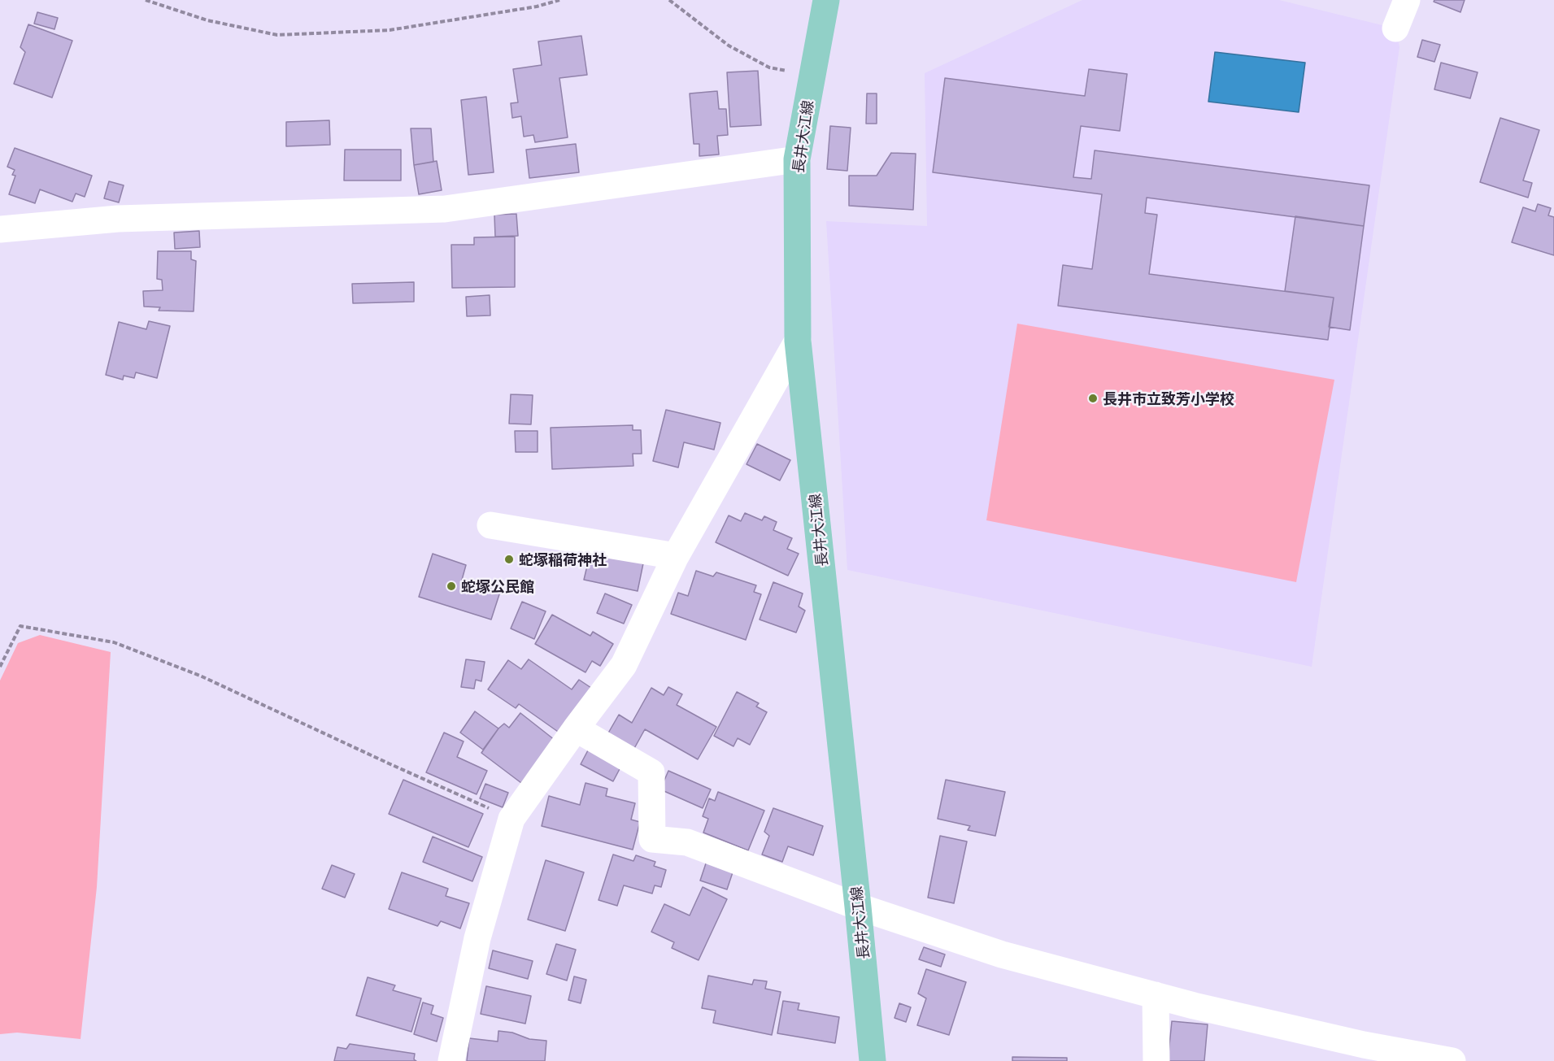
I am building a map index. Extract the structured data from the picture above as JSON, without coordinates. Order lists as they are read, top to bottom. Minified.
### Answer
{"streets":{"main road":["長井大江線"]},"places":["長井市立致芳小学校","蛇塚稲荷神社","蛇塚公民館"]}
